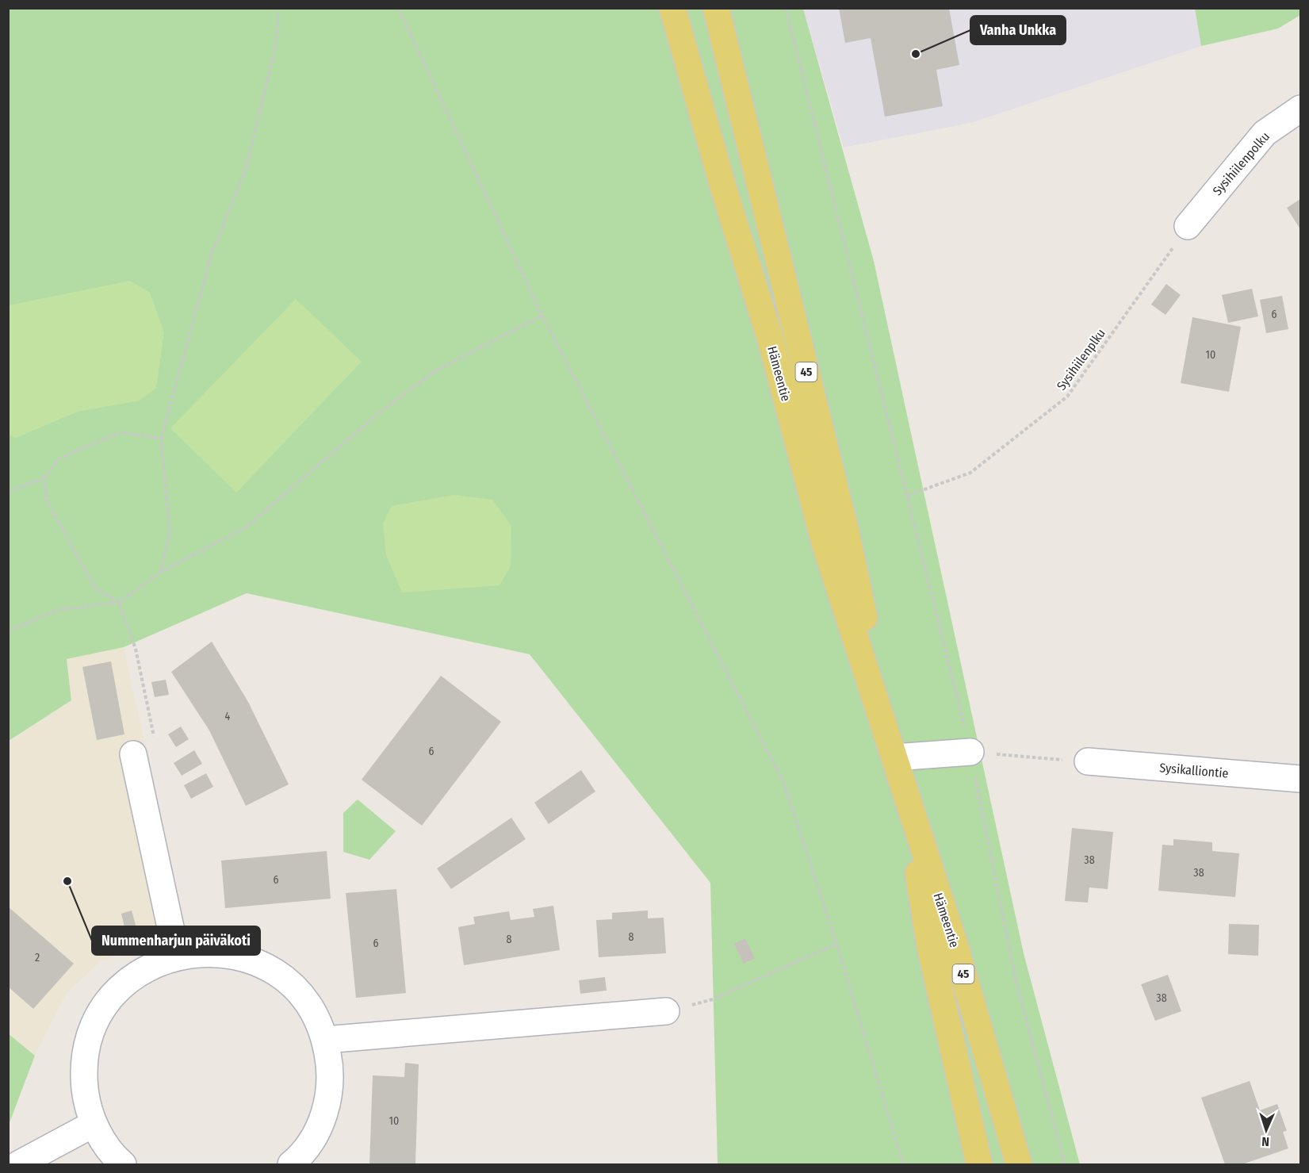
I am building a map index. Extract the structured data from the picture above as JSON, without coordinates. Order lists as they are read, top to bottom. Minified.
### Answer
{"streets":{"main road":["45","Hämeentie"],"street":["Sysihiilenpolku","Sysikalliontie"],"path":["Sysihiilenplku"]},"crossings":[["Sysihiilenpolku","Sysihiilenplku"]],"places":["Vanha Unkka","Nummenharjun päiväkoti"],"house_numbers":["6","10","4","6","38","38","6","8","8","6","2","38","10"],"north":"bottom"}
